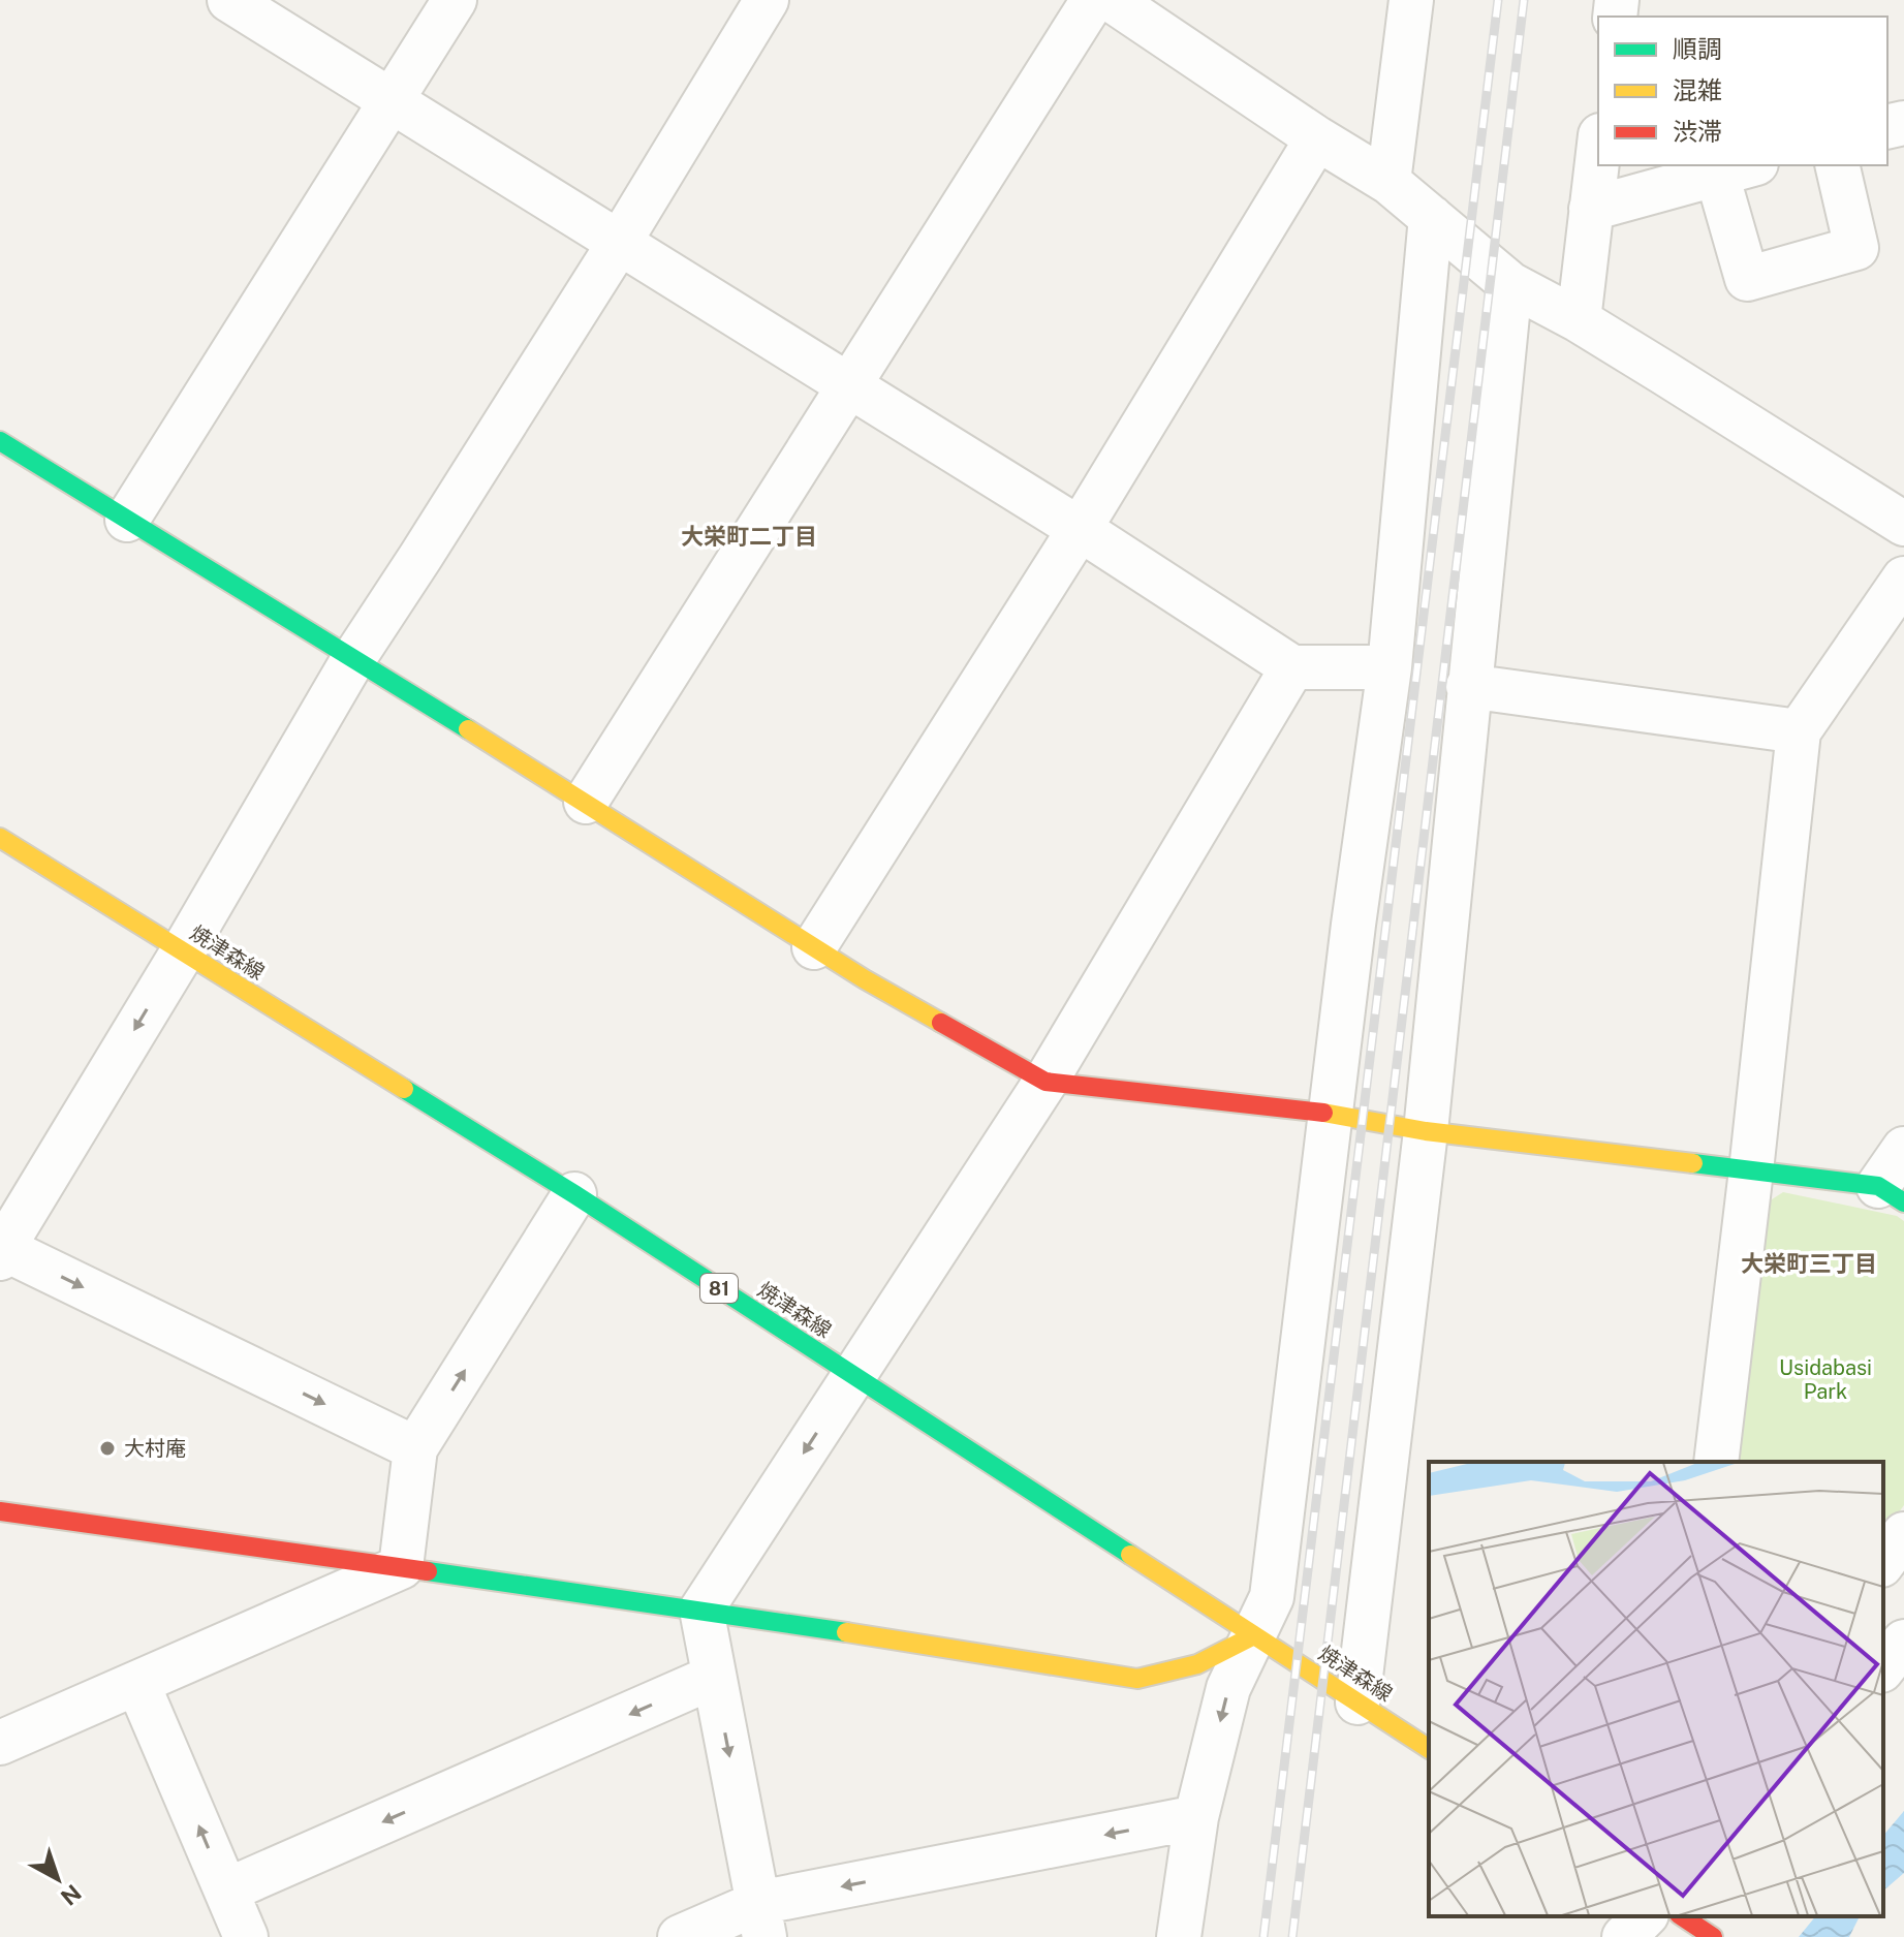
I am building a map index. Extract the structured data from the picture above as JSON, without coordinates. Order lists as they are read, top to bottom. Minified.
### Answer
{"streets":{"street":["焼津森線","81"]},"districts":["大栄町二丁目","大栄町三丁目"],"parks":["Usidabasi Park"],"places":["大村庵"],"legend":["順調","混雑","渋滞"],"north":"bottom right"}
